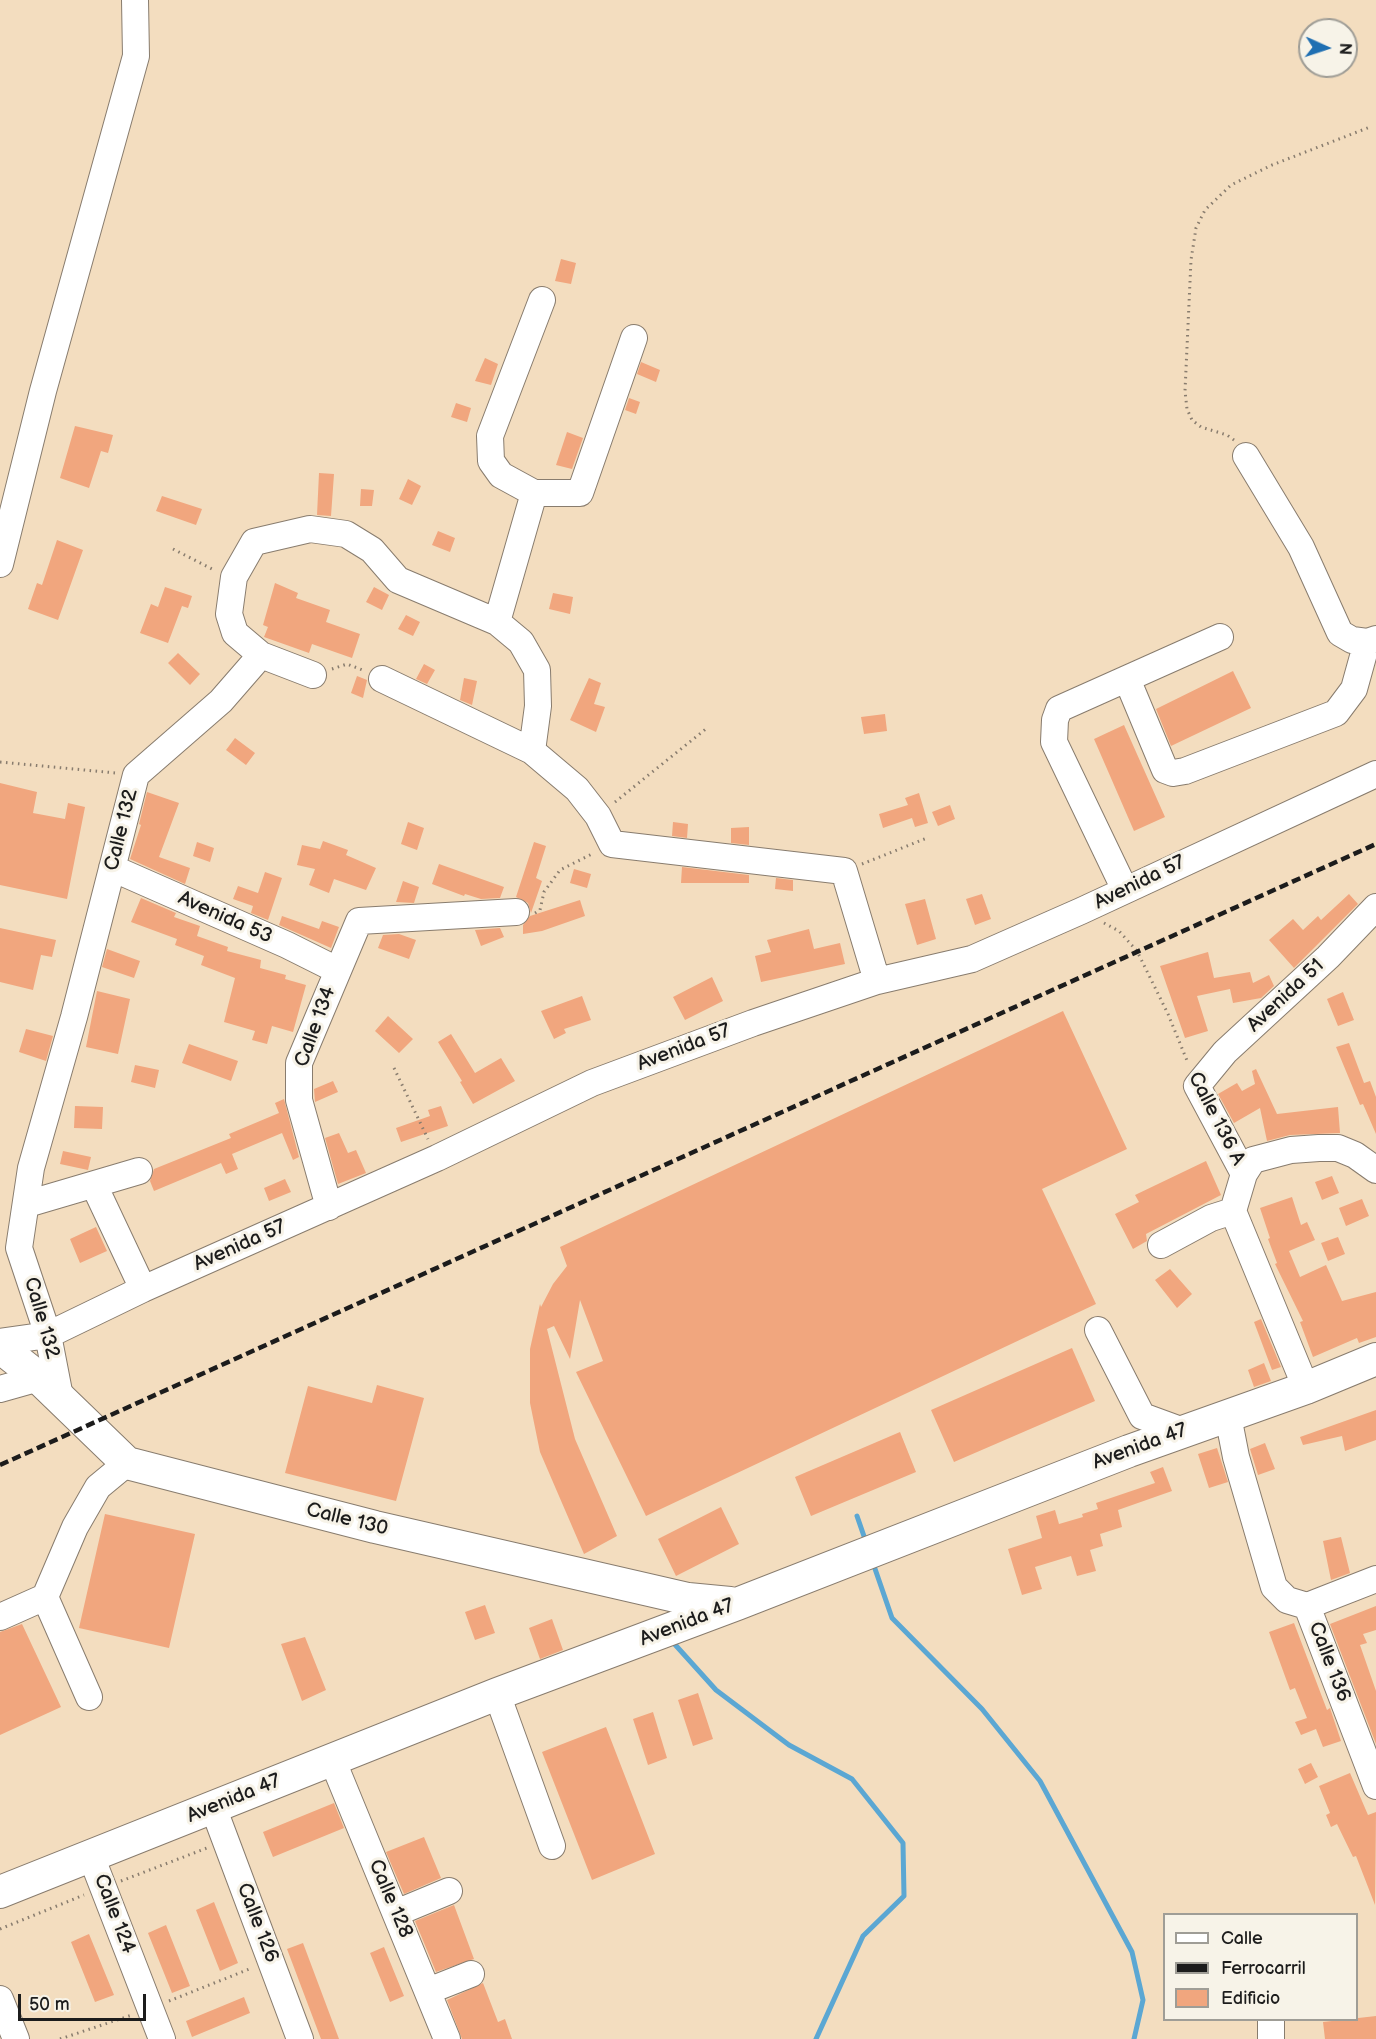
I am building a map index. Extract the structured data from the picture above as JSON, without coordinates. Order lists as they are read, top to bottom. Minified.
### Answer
{"streets":{"main road":["Avenida 47","Calle 130"],"street":["Calle 132","Avenida 57","Avenida 53","Avenida 51","Calle 134","Calle 136 A","Calle 136","Calle 128","Calle 124","Calle 126"]},"crossings":[["Calle 132","Avenida 57"],["Calle 132","Avenida 53"],["Calle 132","Calle 130"],["Avenida 57","Calle 134"],["Avenida 57","Calle 136 A"],["Avenida 53","Calle 134"],["Avenida 51","Calle 136 A"],["Avenida 47","Calle 130"],["Avenida 47","Calle 136"],["Avenida 47","Calle 128"],["Avenida 47","Calle 124"],["Avenida 47","Calle 126"]],"legend":["Calle","Ferrocarril","Edificio"],"scale_bar":"50 m","north":"right"}
